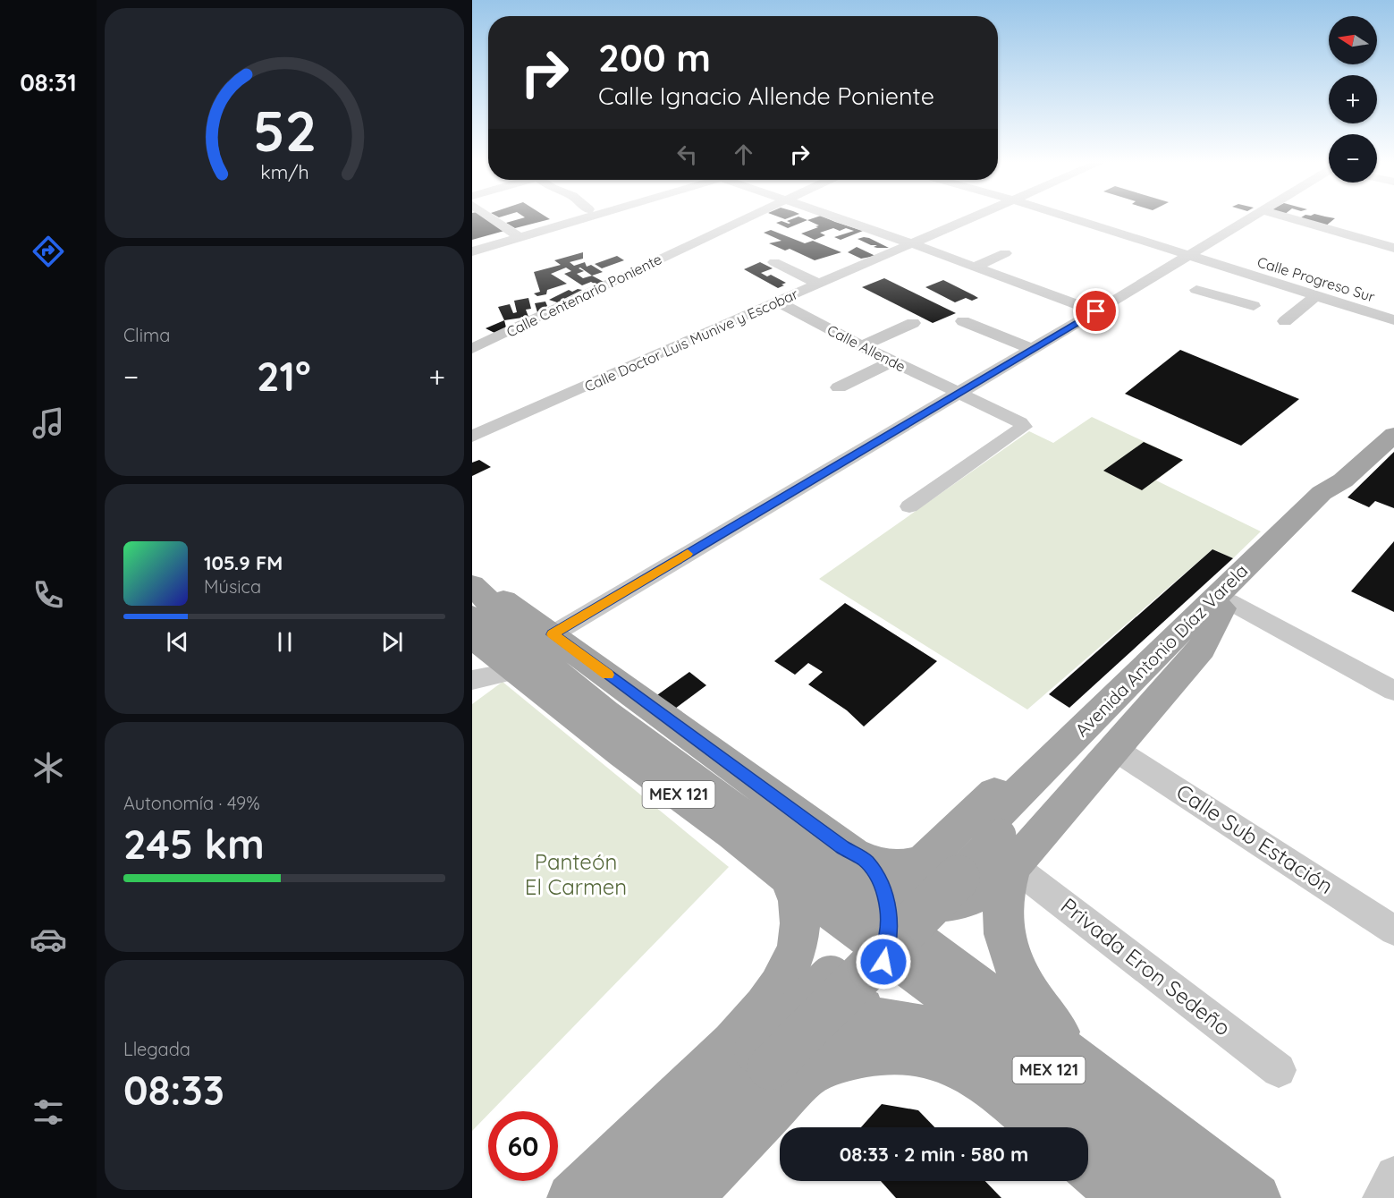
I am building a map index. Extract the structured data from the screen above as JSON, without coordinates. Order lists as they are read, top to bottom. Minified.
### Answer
{"streets":{"main road":["Avenida Antonio Díaz Varela","MEX 121"],"street":["Calle Progreso Sur","Calle Centenario Poniente","Calle Doctor Luis Munive y Escobar","Calle Allende","Calle Sub Estación","Privada Eron Sedeño"]},"crossings":[["Calle Doctor Luis Munive y Escobar","Calle Allende"],["Avenida Antonio Díaz Varela","Privada Eron Sedeño"]],"parks":["Panteón El Carmen"],"north":"left","page":{"tabs":"08:31","map_buttons":["+","−"],"turn":["200 m","Calle Ignacio Allende Poniente"],"tile":["Clima",["Autonomía · 49%","245 km"],["Llegada","08:33"]],"heat":["−","21°","+"],"song":["105.9 FM","Música"],"limit":"60","trip":"08:33 · 2 min · 580 m","gauge":["52","km/h"]}}
